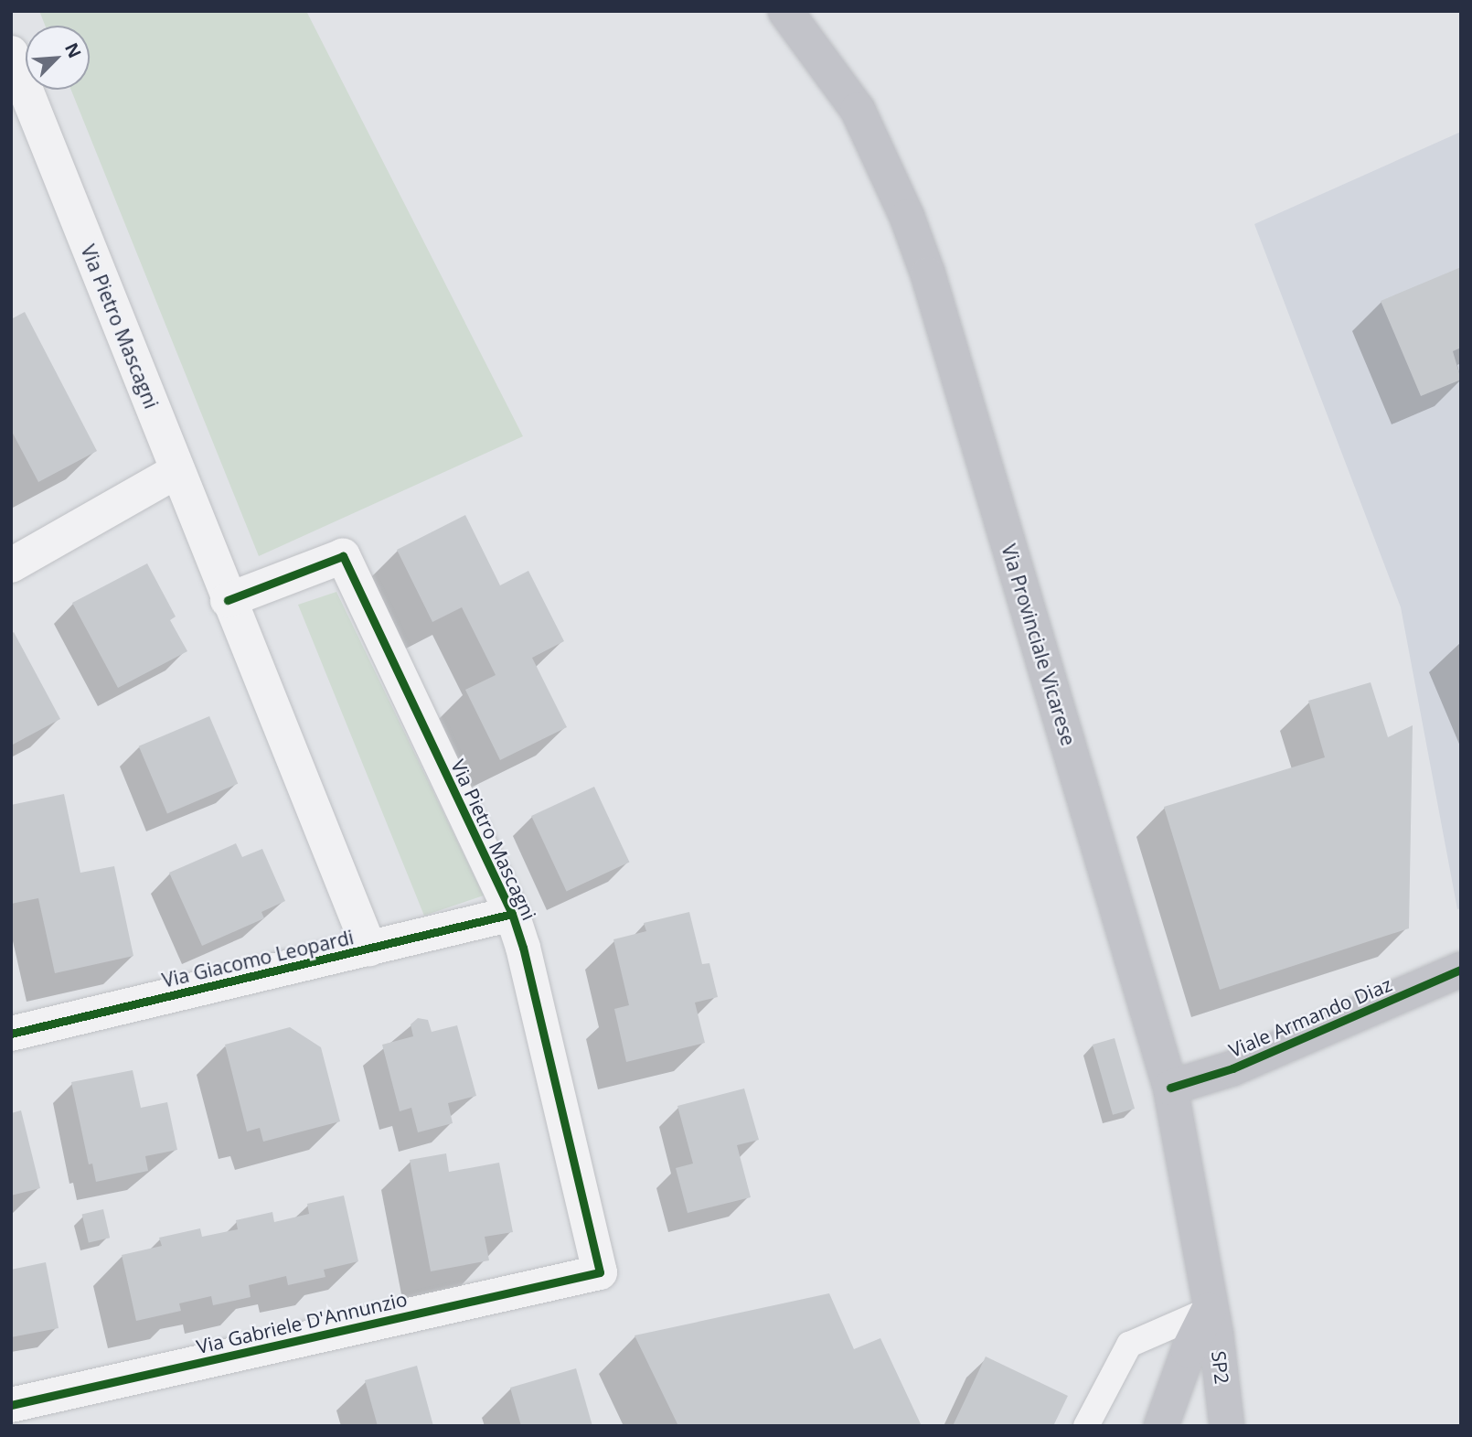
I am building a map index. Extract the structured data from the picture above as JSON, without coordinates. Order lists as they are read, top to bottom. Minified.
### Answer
{"streets":{"main road":["Via Provinciale Vicarese","Viale Armando Diaz","SP2"],"street":["Via Pietro Mascagni","Via Giacomo Leopardi","Via Gabriele D'Annunzio"]},"crossings":[["Via Pietro Mascagni","Via Giacomo Leopardi"],["Via Pietro Mascagni","Via Gabriele D'Annunzio"],["Via Provinciale Vicarese","Viale Armando Diaz"],["Via Provinciale Vicarese","SP2"]],"north":"top right"}
